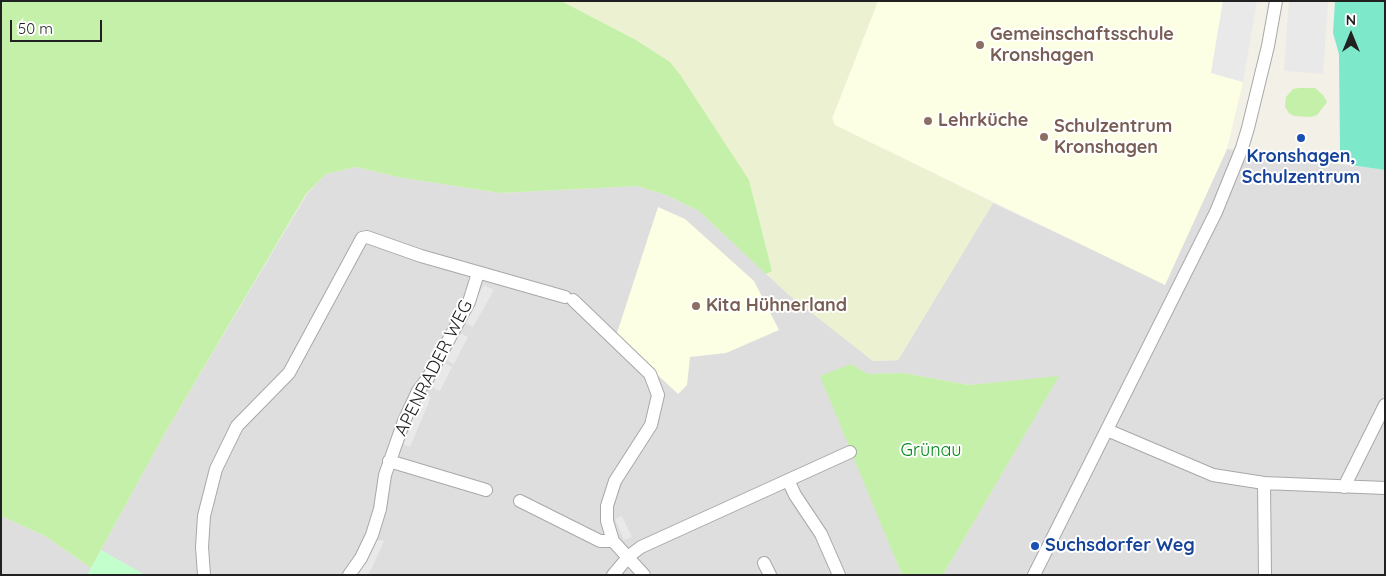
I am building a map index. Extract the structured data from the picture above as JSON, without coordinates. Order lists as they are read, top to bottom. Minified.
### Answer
{"streets":{"street":["APENRADER WEG"]},"parks":["Grünau"],"places":["Gemeinschaftsschule Kronshagen","Lehrküche","Schulzentrum Kronshagen","Kronshagen, Schulzentrum","Kita Hühnerland","Suchsdorfer Weg"],"scale_bar":"50 m","north":"top"}
